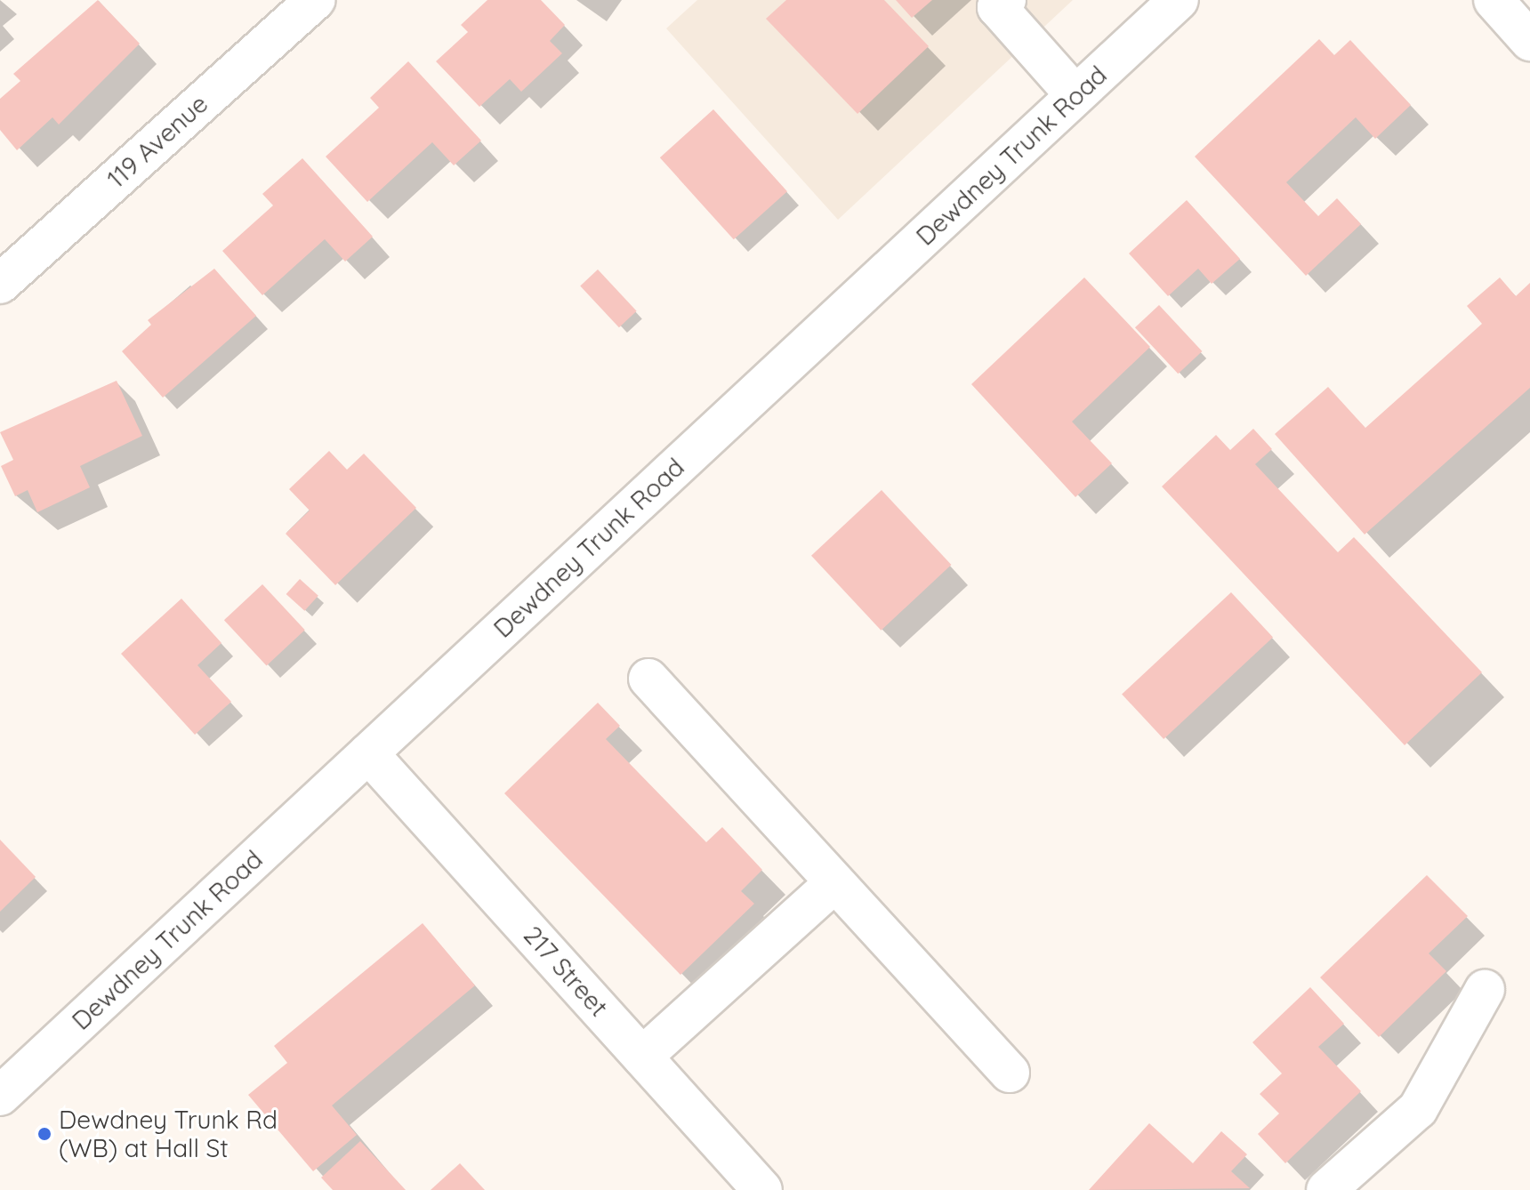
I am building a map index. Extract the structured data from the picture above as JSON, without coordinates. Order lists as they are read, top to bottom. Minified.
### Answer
{"streets":{"main road":["119 Avenue","Dewdney Trunk Road","217 Street"]},"crossings":[["Dewdney Trunk Road","217 Street"]],"places":["Dewdney Trunk Rd (WB) at Hall St"]}
